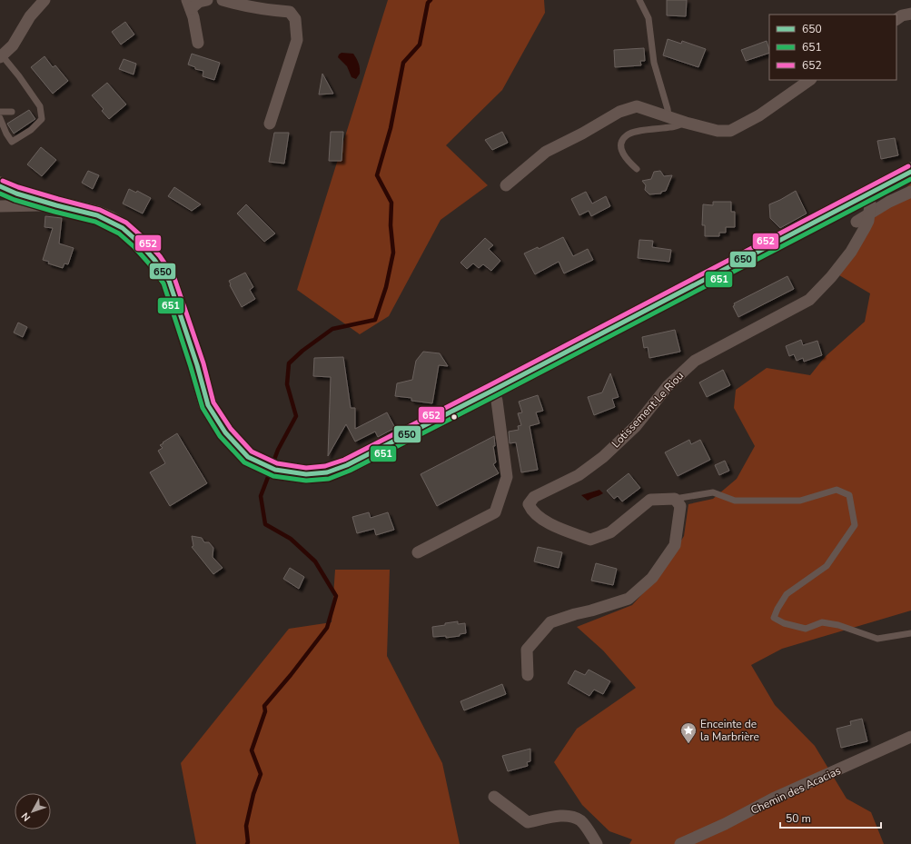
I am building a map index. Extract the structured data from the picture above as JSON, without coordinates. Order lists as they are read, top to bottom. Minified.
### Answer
{"streets":{"street":["Lotissement Le Riou","Chemin des Acacias"]},"places":{"place":["Enceinte de la Marbrière"]},"lines":["transit line 652","transit line 650","transit line 651"],"legend":["650","651","652"],"scale_bar":"50 m","north":"bottom left"}
